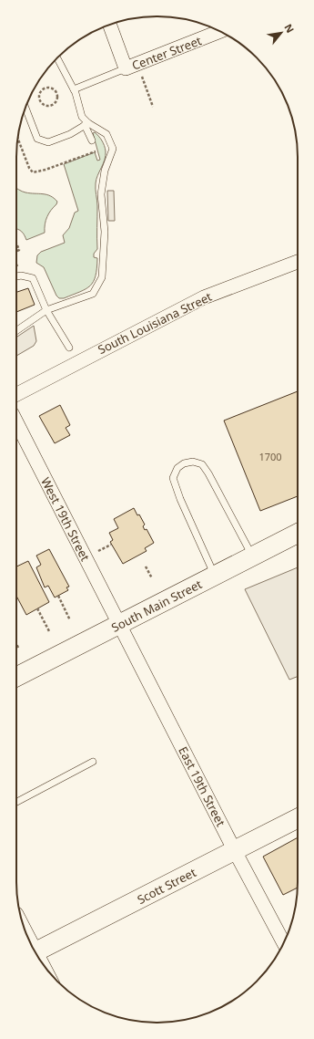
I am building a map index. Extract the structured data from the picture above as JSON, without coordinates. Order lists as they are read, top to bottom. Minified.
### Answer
{"streets":{"main road":["South Main Street","Scott Street"],"street":["Center Street","South Louisiana Street","West 19th Street","East 19th Street"]},"crossings":[["West 19th Street","South Main Street"],["West 19th Street","East 19th Street"],["South Main Street","East 19th Street"],["East 19th Street","Scott Street"]],"house_numbers":["1700"],"north":"top right"}
